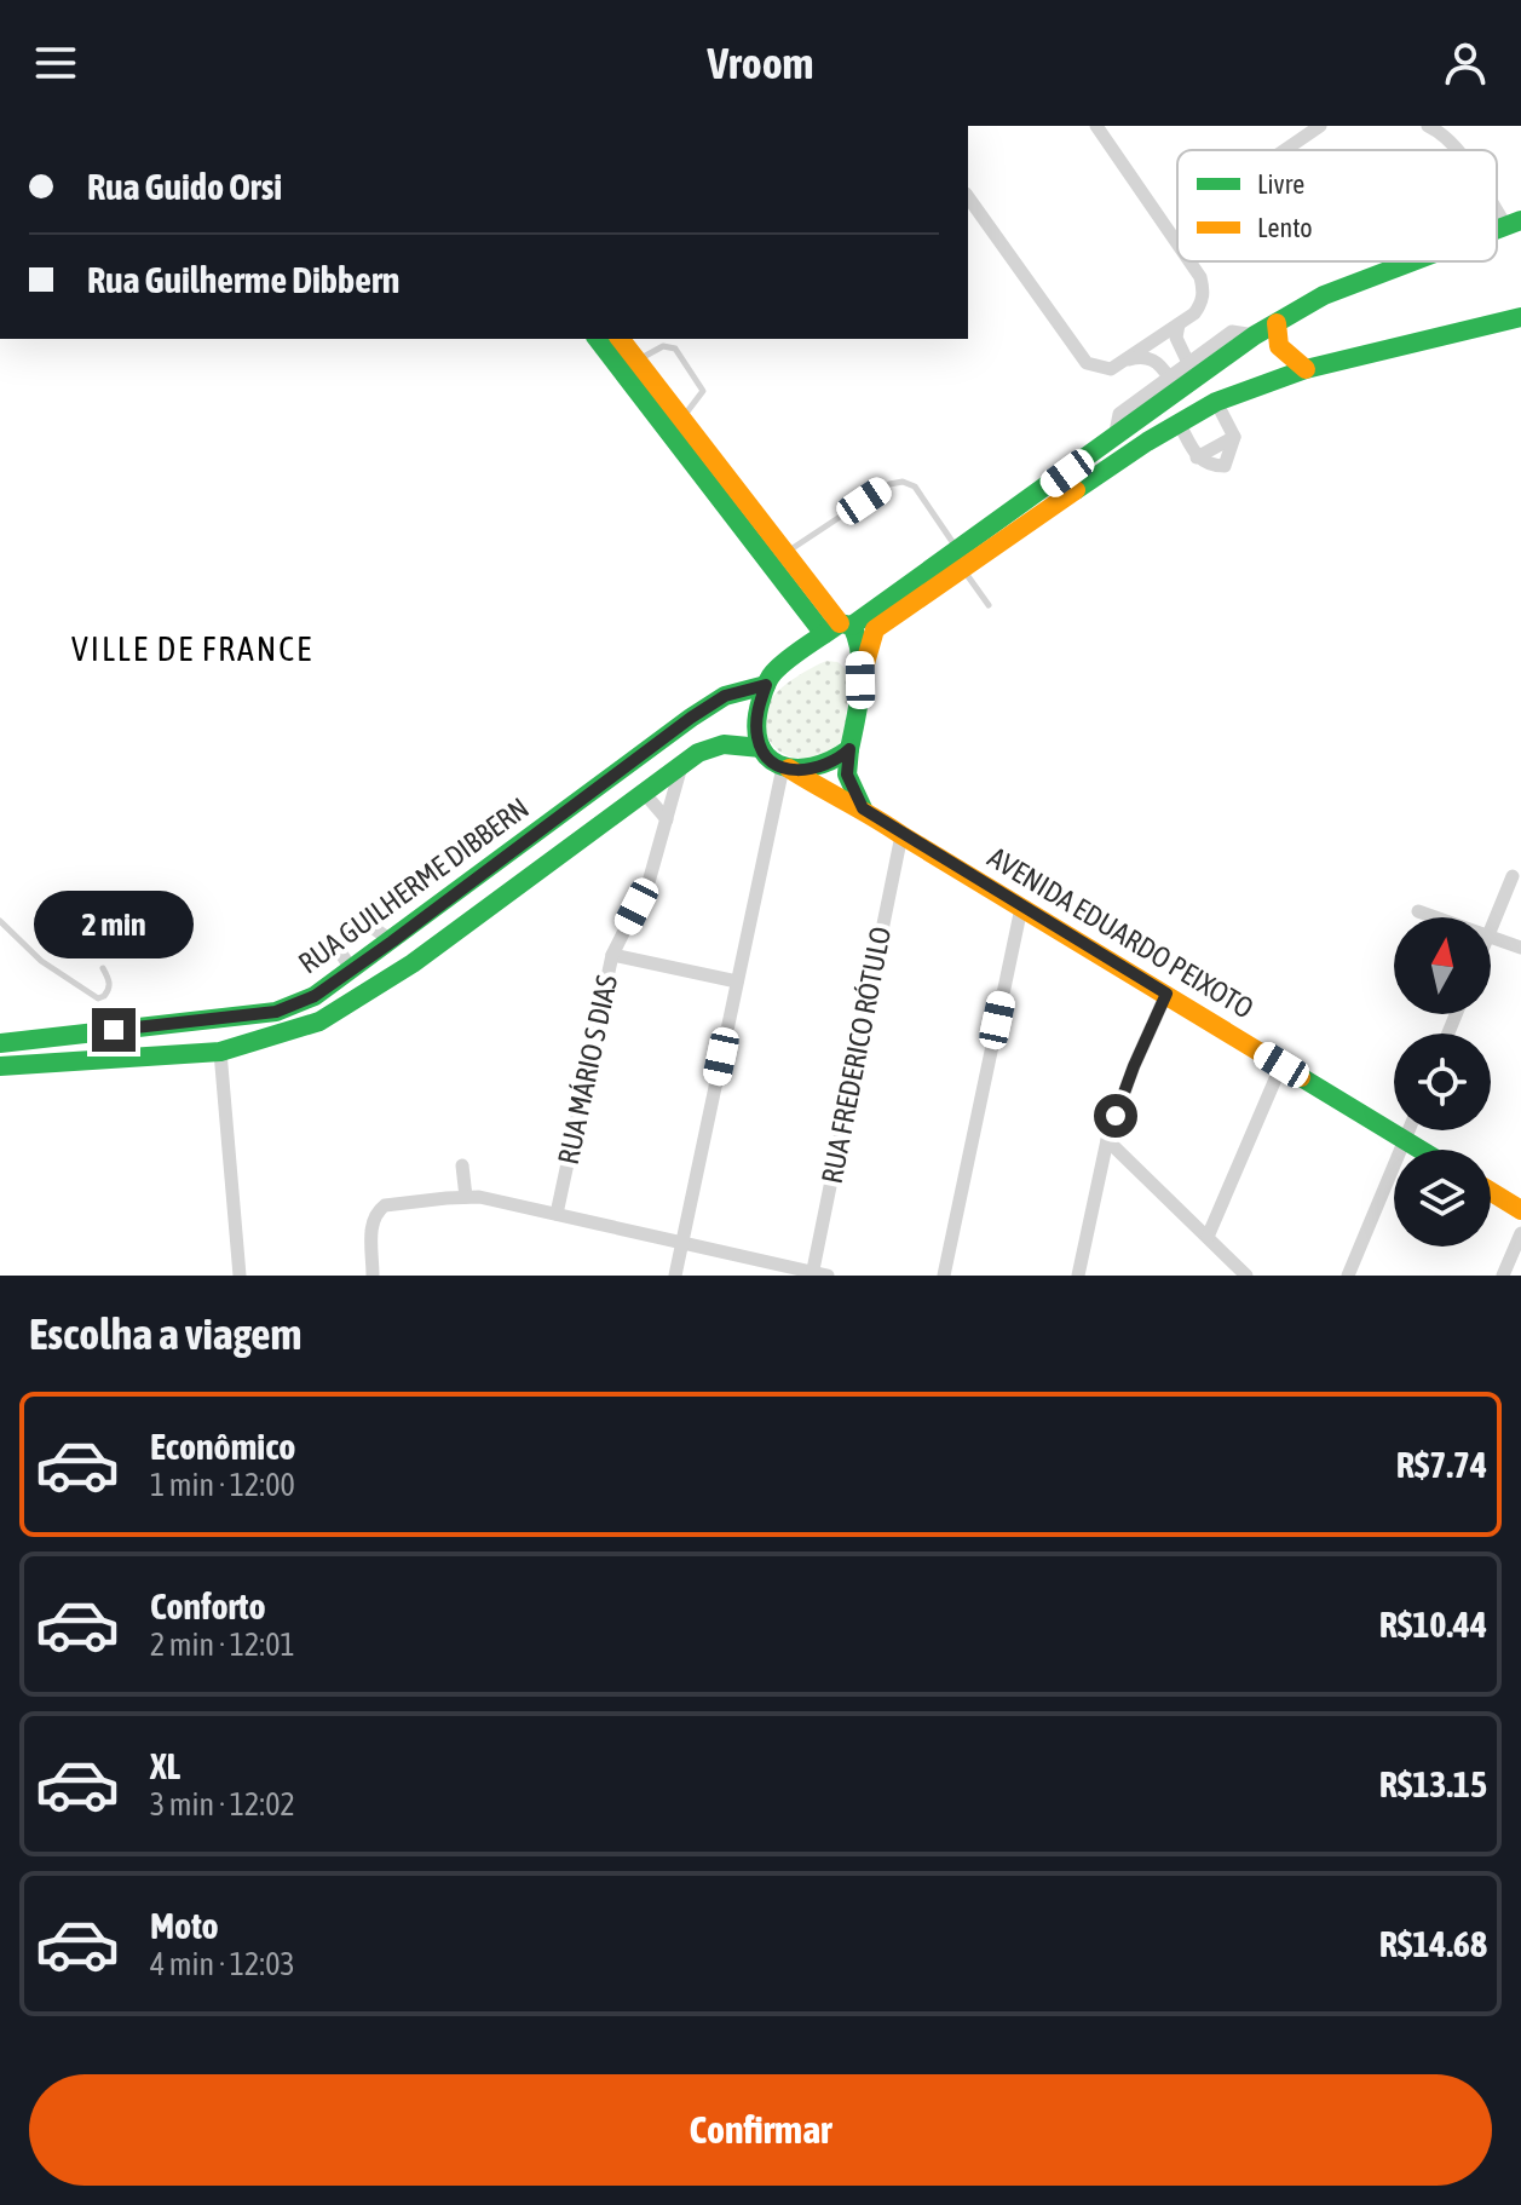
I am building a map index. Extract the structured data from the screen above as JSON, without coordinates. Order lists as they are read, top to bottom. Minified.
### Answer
{"streets":{"main road":["RUA GUILHERME DIBBERN","AVENIDA EDUARDO PEIXOTO"],"street":["RUA FREDERICO RÓTULO","RUA MÁRIO S DIAS"]},"crossings":[["RUA GUILHERME DIBBERN","AVENIDA EDUARDO PEIXOTO"],["RUA GUILHERME DIBBERN","RUA MÁRIO S DIAS"],["AVENIDA EDUARDO PEIXOTO","RUA FREDERICO RÓTULO"]],"districts":["VILLE DE FRANCE"],"legend":["Livre","Lento"],"north":"top","page":{"header":"Vroom","banner":["Rua Guido Orsi","Rua Guilherme Dibbern"],"bubble":"2 min","heading":"Escolha a viagem","list":[{"name":"Econômico","note":"1 min · 12:00","value":"R$7.74"},{"name":"Conforto","note":"2 min · 12:01","value":"R$10.44"},{"name":"XL","note":"3 min · 12:02","value":"R$13.15"},{"name":"Moto","note":"4 min · 12:03","value":"R$14.68"}],"buttons":"Confirmar"}}
